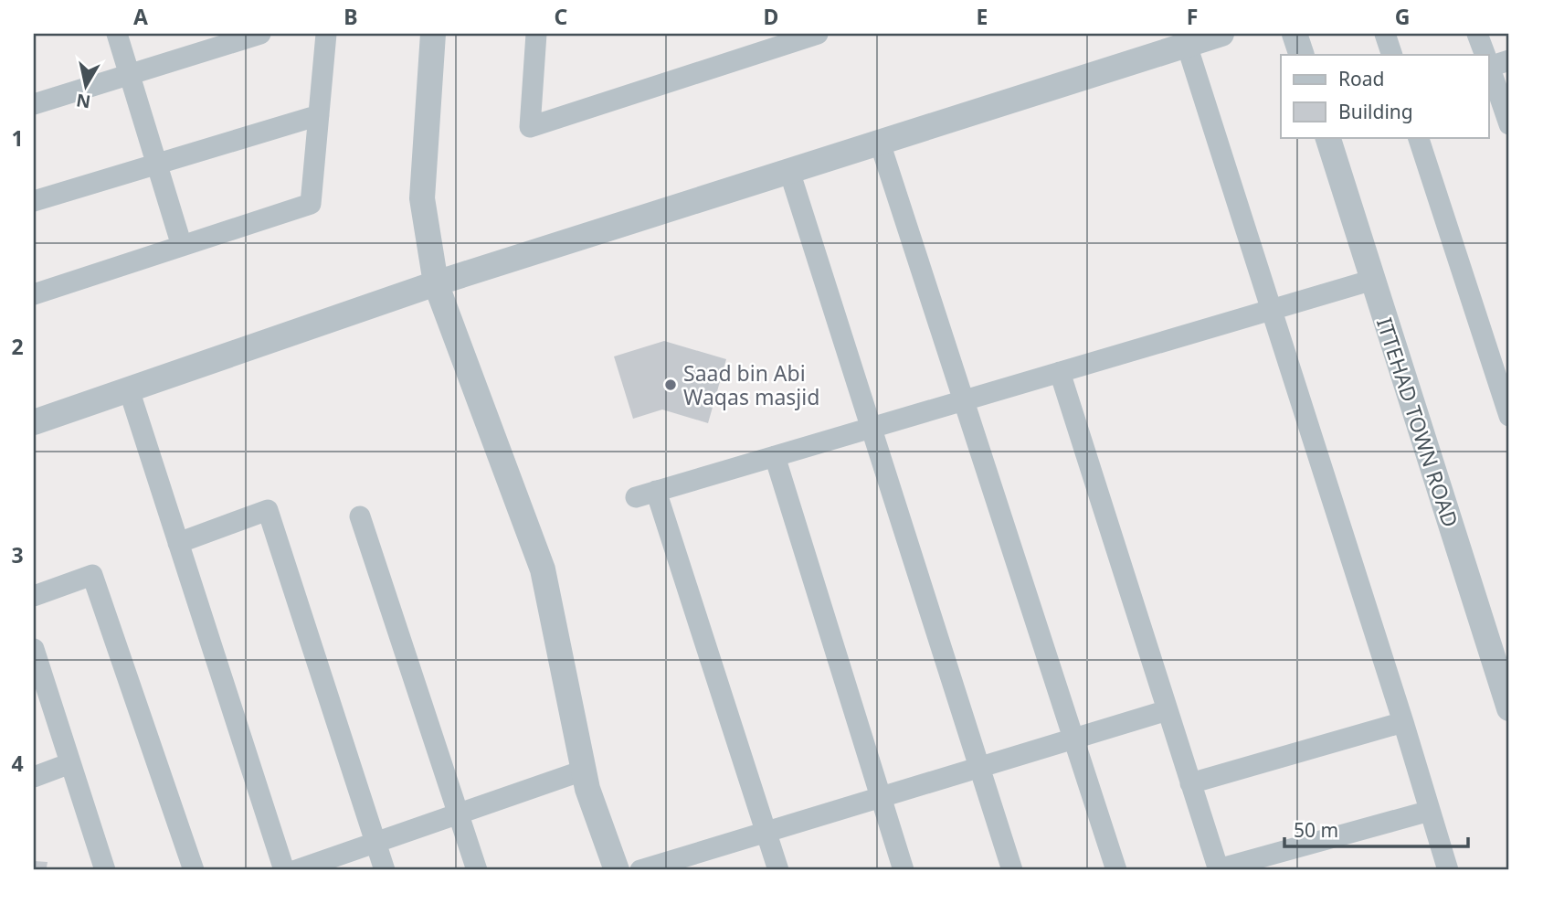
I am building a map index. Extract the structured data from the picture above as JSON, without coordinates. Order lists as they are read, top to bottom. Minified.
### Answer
{"streets":{"street":["ITTEHAD TOWN ROAD"]},"places":["Saad bin Abi Waqas masjid"],"legend":["Road","Building"],"scale_bar":"50 m","north":"bottom","grid":{"columns":["A","B","C","D","E","F","G"],"rows":["1","2","3","4"]}}
